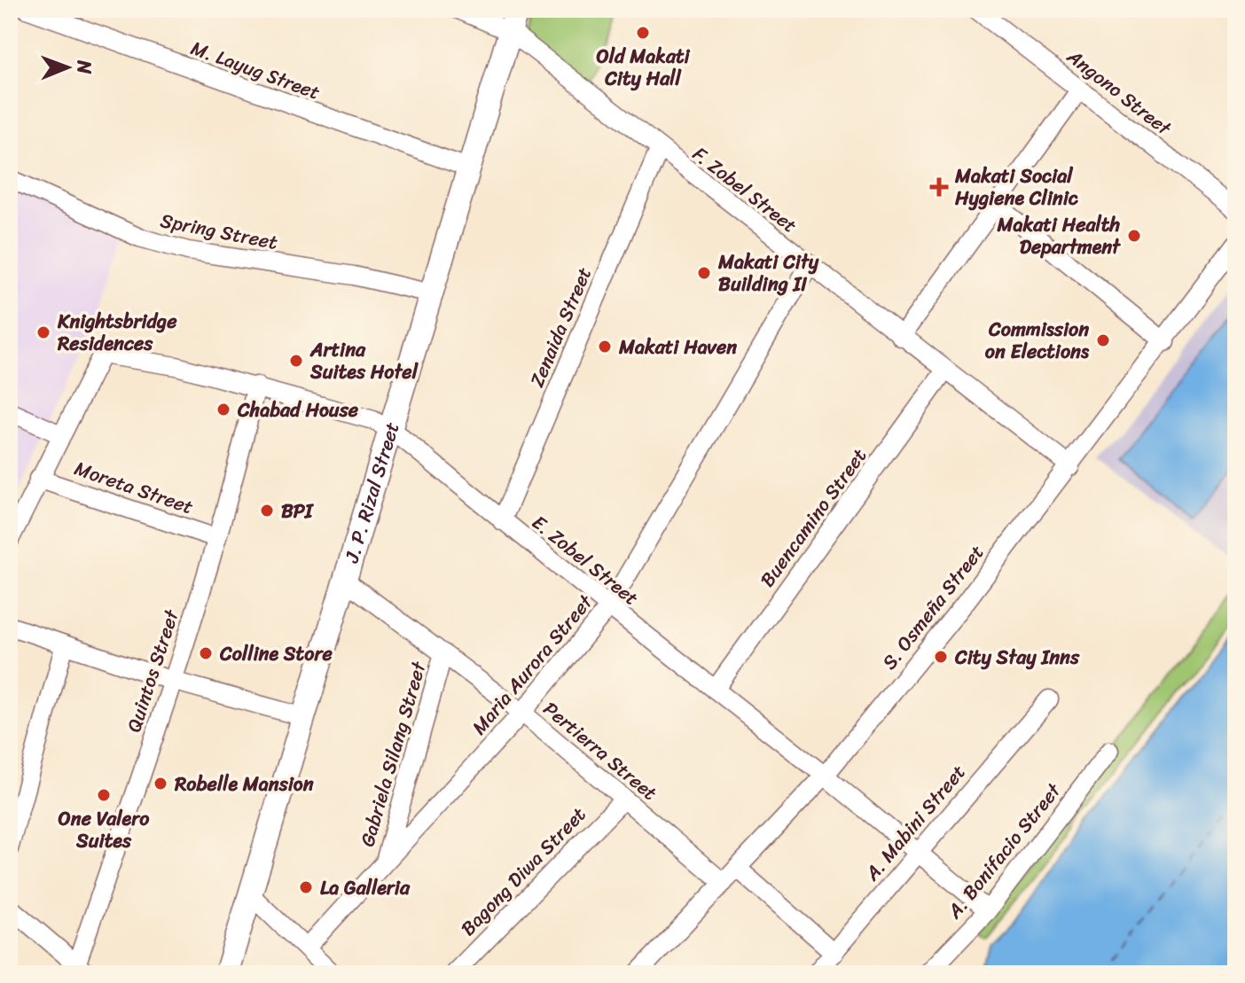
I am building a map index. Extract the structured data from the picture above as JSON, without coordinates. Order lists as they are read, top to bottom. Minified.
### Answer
{"streets":{"main road":["J. P. Rizal Street"],"street":["M. Layug Street","Angono Street","F. Zobel Street","Spring Street","Zenaida Street","Moreta Street","Buencamino Street","E. Zobel Street","S. Osmeña Street","Maria Aurora Street","Quintos Street","Pertierra Street","Gabriela Silang Street","A. Mabini Street","A. Bonifacio Street","Bagong Diwa Street"]},"crossings":[["M. Layug Street","J. P. Rizal Street"],["F. Zobel Street","Zenaida Street"],["F. Zobel Street","J. P. Rizal Street"],["F. Zobel Street","Buencamino Street"],["F. Zobel Street","S. Osmeña Street"],["F. Zobel Street","Maria Aurora Street"],["Spring Street","J. P. Rizal Street"],["Zenaida Street","E. Zobel Street"],["Moreta Street","Quintos Street"],["J. P. Rizal Street","E. Zobel Street"],["J. P. Rizal Street","Pertierra Street"],["Buencamino Street","E. Zobel Street"],["E. Zobel Street","S. Osmeña Street"],["E. Zobel Street","Maria Aurora Street"],["E. Zobel Street","Quintos Street"],["E. Zobel Street","A. Mabini Street"],["E. Zobel Street","A. Bonifacio Street"],["S. Osmeña Street","Pertierra Street"],["Maria Aurora Street","Pertierra Street"],["Maria Aurora Street","Gabriela Silang Street"],["Pertierra Street","Gabriela Silang Street"],["Pertierra Street","Bagong Diwa Street"]],"places":{"other":["Old Makati City Hall","Makati Health Department","Makati City Building II","Knightsbridge Residences","Commission on Elections","Makati Haven","Artina Suites Hotel","Chabad House","BPI","Colline Store","City Stay Inns","Robelle Mansion","One Valero Suites","La Galleria"],"health":["Makati Social Hygiene Clinic"]},"north":"right"}
